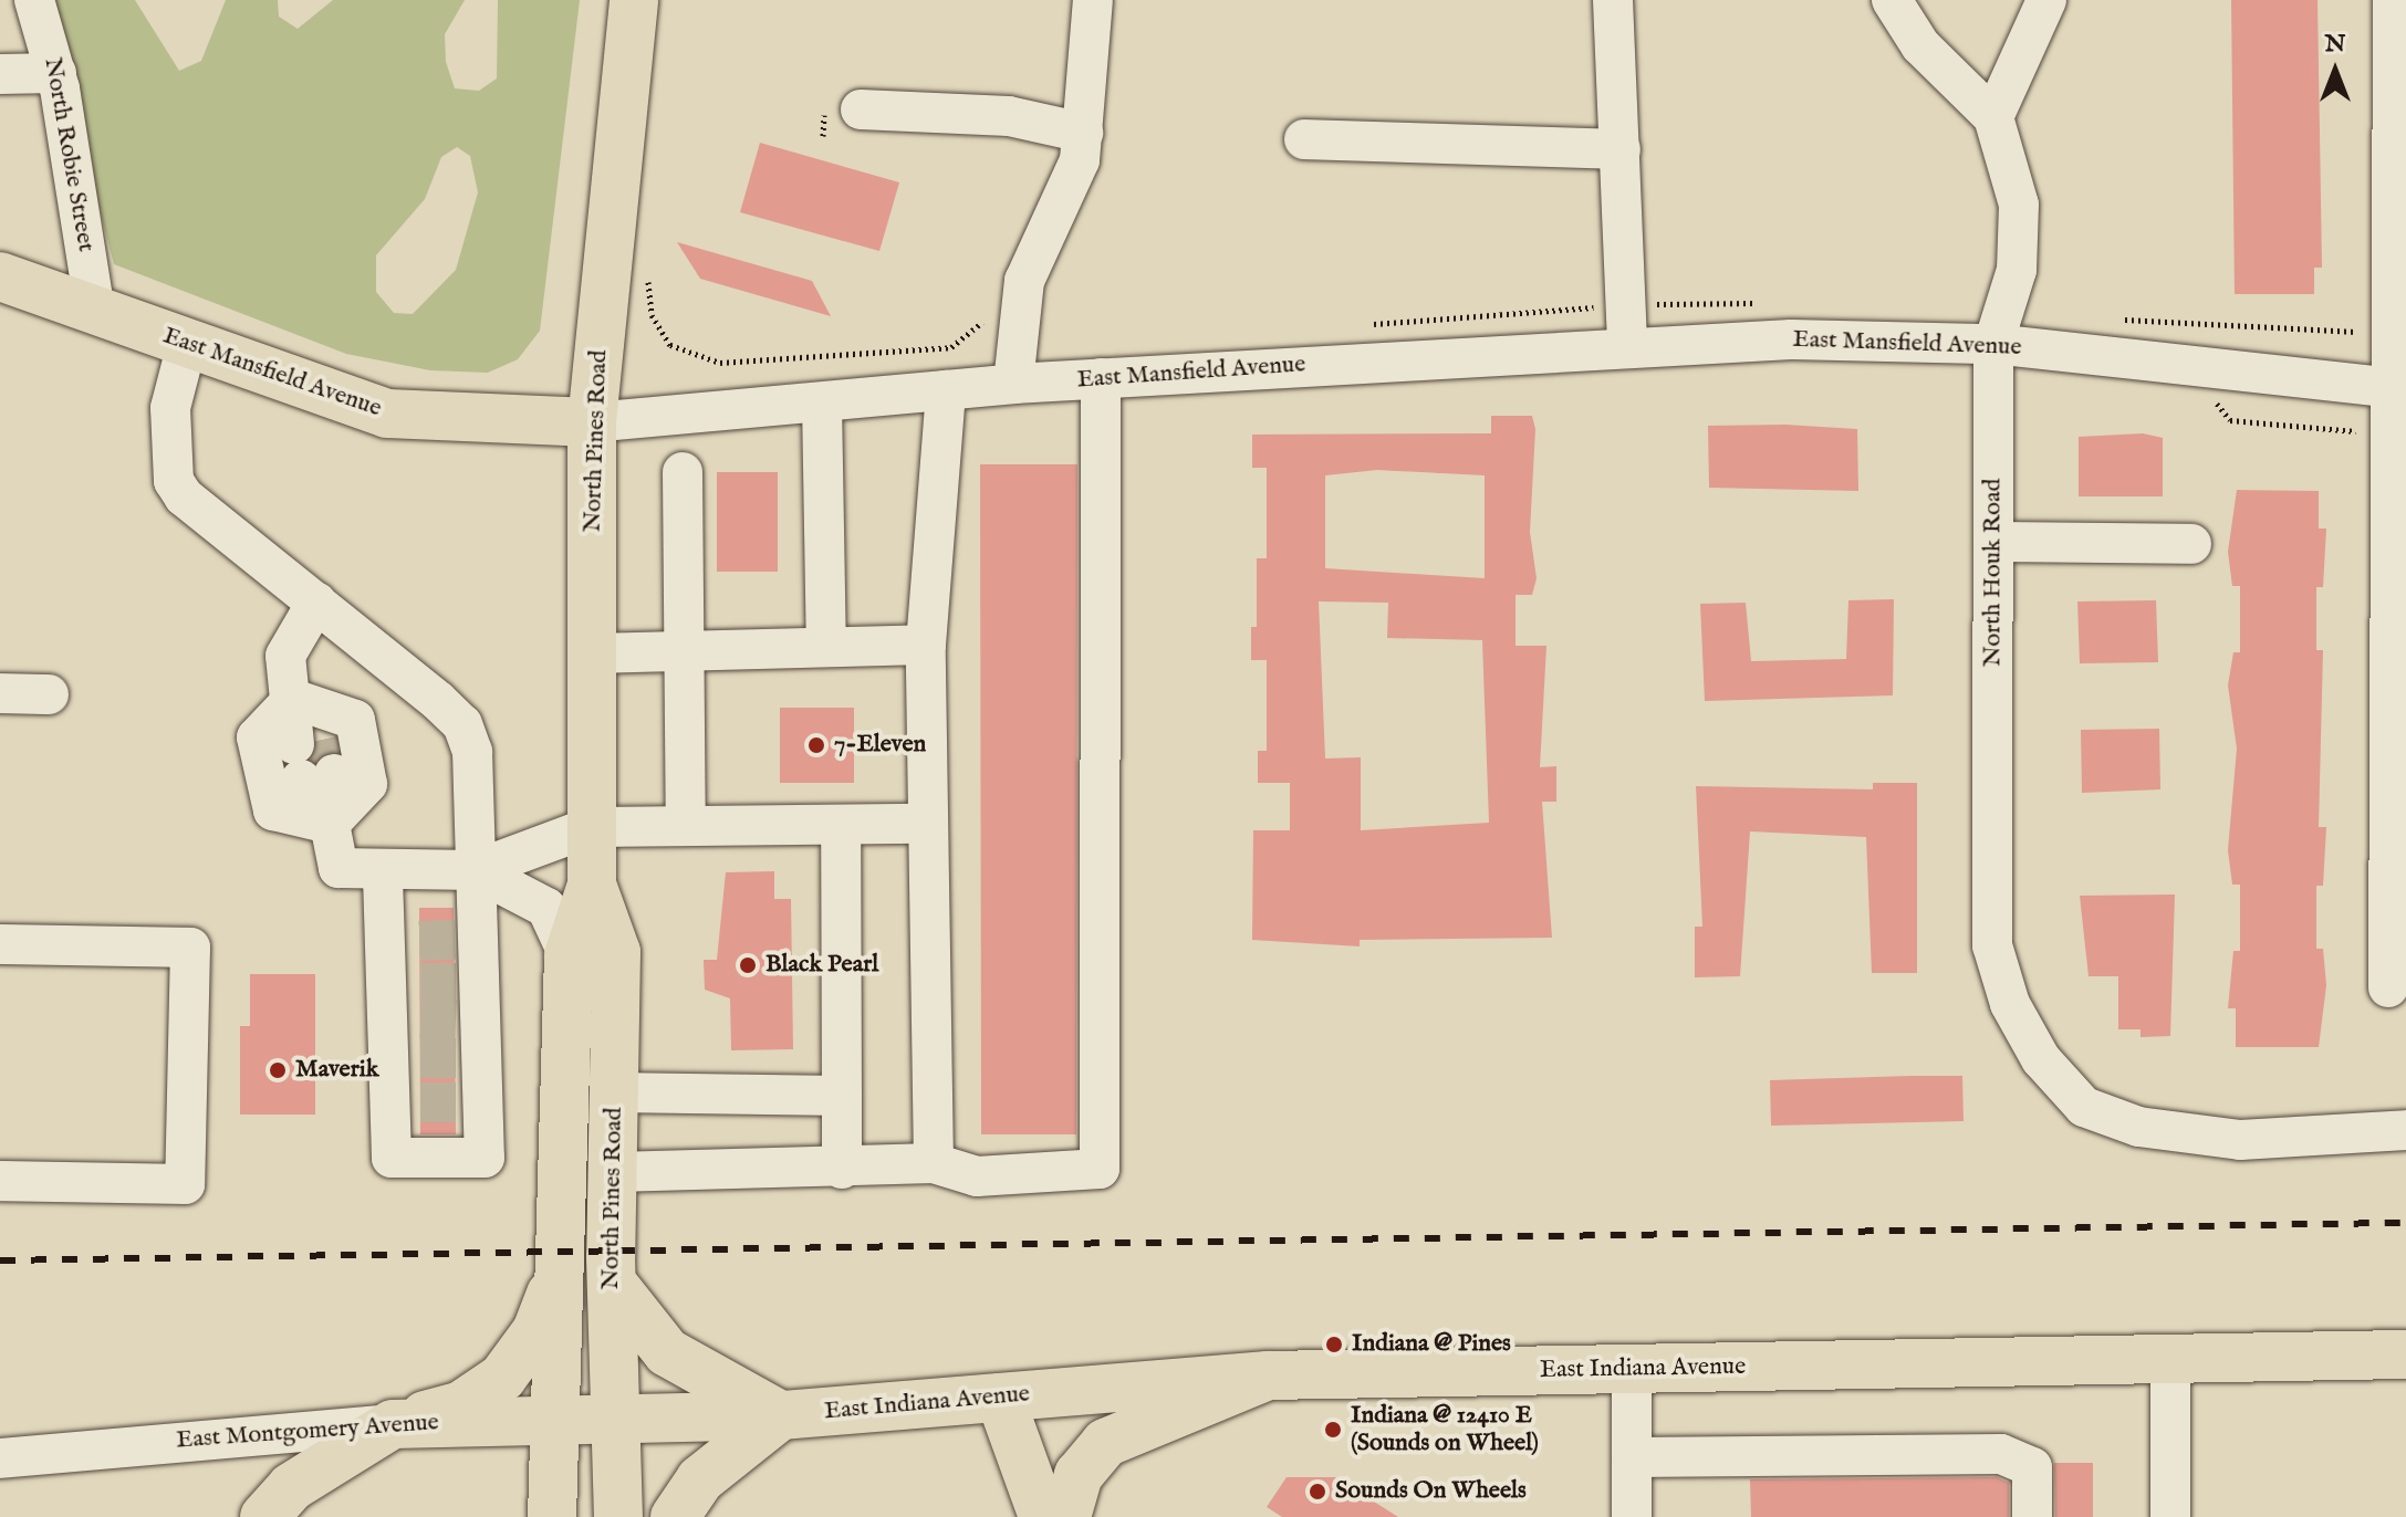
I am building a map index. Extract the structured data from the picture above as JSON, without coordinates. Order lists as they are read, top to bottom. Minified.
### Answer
{"streets":{"main road":["East Mansfield Avenue","North Pines Road","East Indiana Avenue","East Montgomery Avenue"],"street":["North Robie Street","North Houk Road"]},"crossings":[["North Robie Street","East Mansfield Avenue"],["East Mansfield Avenue","North Pines Road"],["East Mansfield Avenue","North Houk Road"],["North Pines Road","East Indiana Avenue"],["North Pines Road","East Montgomery Avenue"],["East Indiana Avenue","East Montgomery Avenue"]],"places":["7-Eleven","Black Pearl","Maverik","Indiana @ Pines","Indiana @ 12410 E (Sounds on Wheel)","Sounds On Wheels"],"north":"top"}
